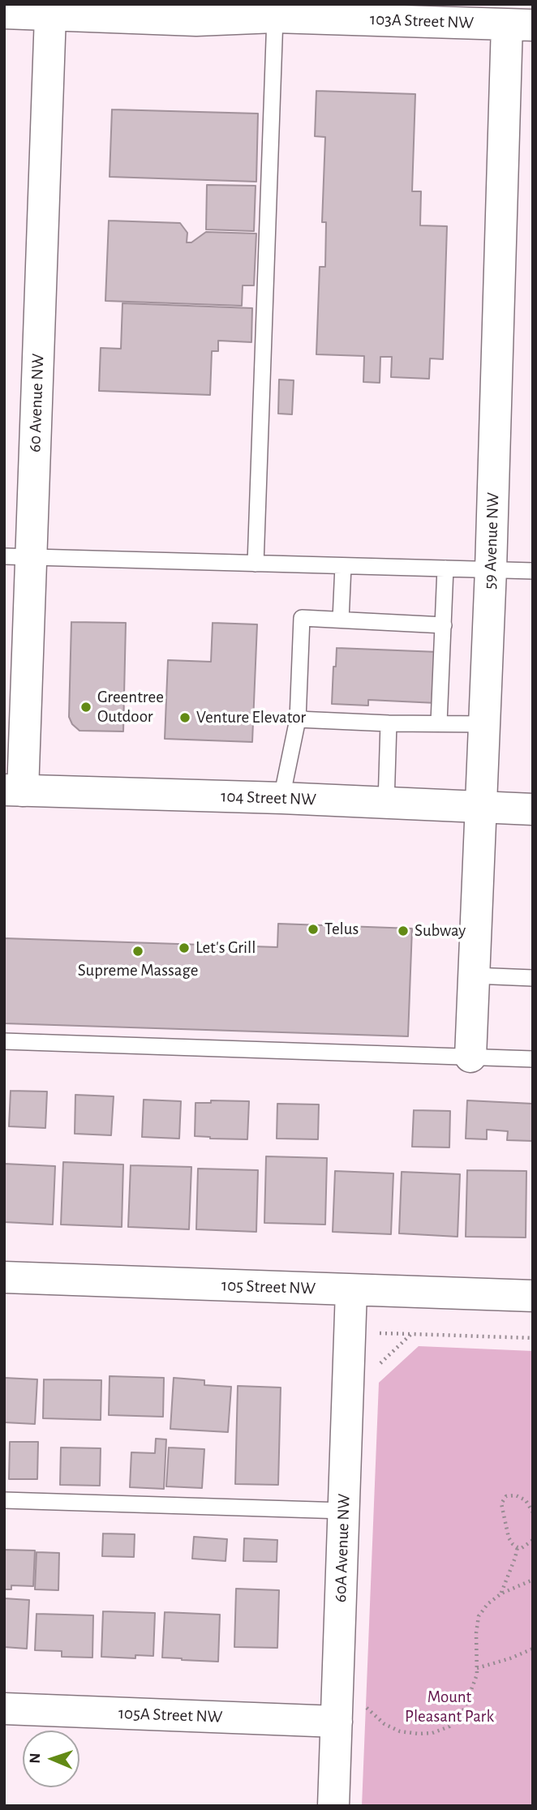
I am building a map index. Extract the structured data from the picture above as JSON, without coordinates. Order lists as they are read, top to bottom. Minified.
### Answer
{"streets":{"street":["103A Street NW","60 Avenue NW","59 Avenue NW","104 Street NW","105 Street NW","60A Avenue NW","105A Street NW"]},"crossings":[["103A Street NW","60 Avenue NW"],["103A Street NW","59 Avenue NW"],["60 Avenue NW","104 Street NW"],["59 Avenue NW","104 Street NW"],["105 Street NW","60A Avenue NW"],["60A Avenue NW","105A Street NW"]],"parks":["Mount Pleasant Park"],"places":["Greentree Outdoor","Venture Elevator","Telus","Subway","Let's Grill","Supreme Massage"],"north":"left"}
